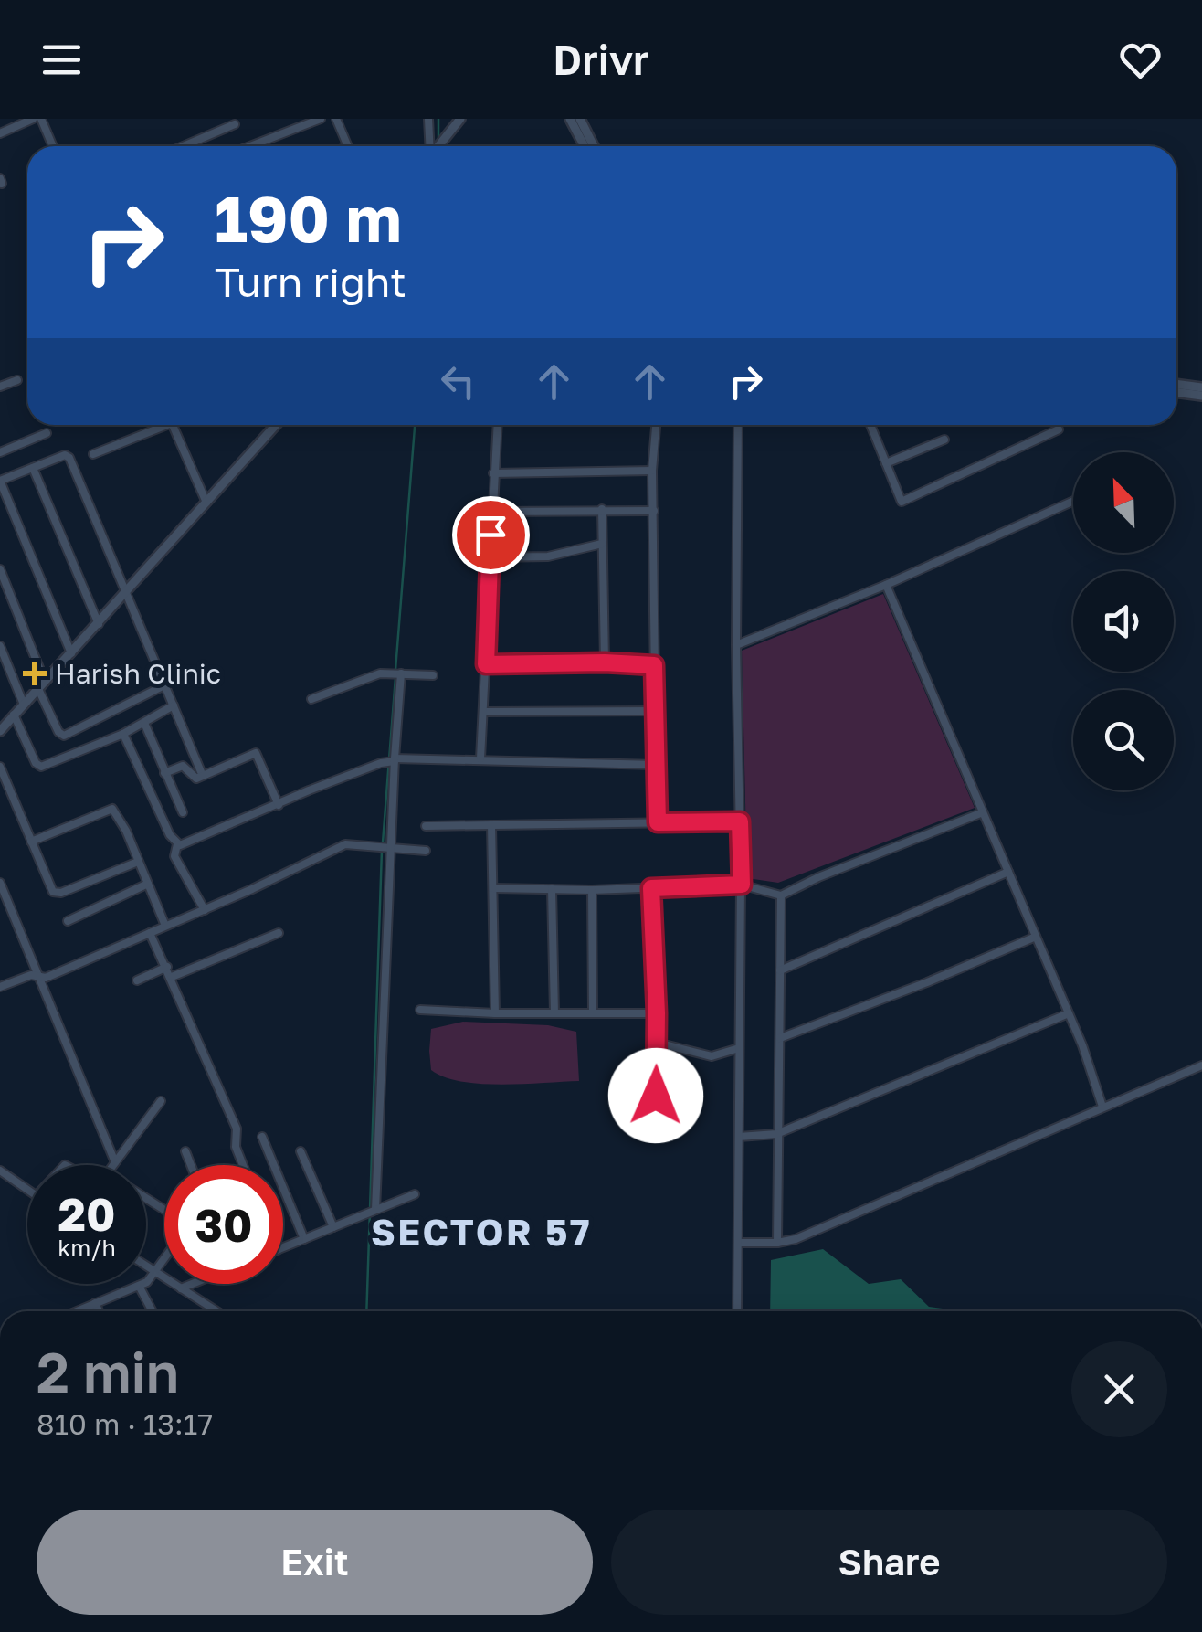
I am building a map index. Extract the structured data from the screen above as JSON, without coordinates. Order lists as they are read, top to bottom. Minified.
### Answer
{"districts":["SECTOR 57"],"places":{"health":["Harish Clinic"]},"north":"top left","page":{"header":"Drivr","turn":["190 m","Turn right"],"speed":"20 km/h","limit":"30","heading":["2 min","810 m · 13:17"],"buttons":["Exit","Share"]}}
